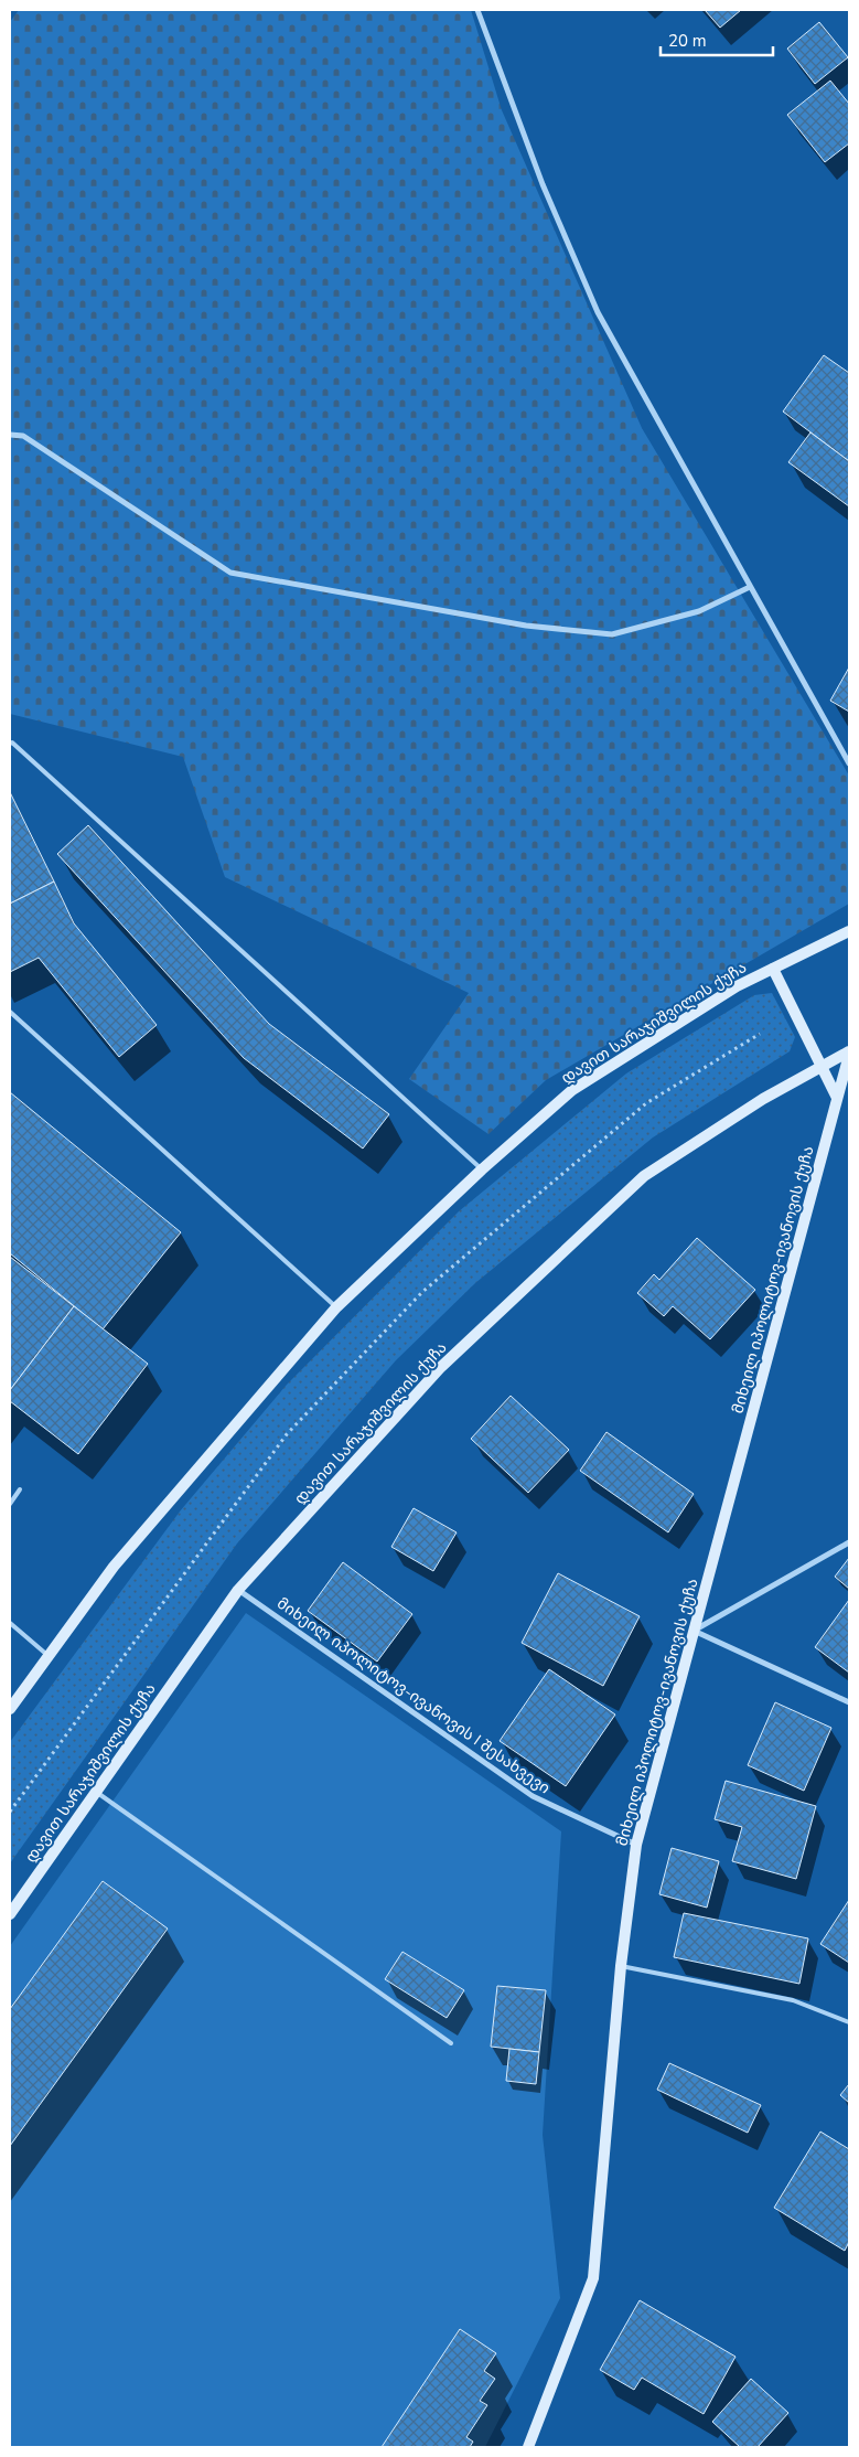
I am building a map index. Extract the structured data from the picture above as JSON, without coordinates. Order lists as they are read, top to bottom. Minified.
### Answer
{"streets":{"main road":["დავით სარაჯიშვილის ქუჩა","მიხეილ იპოლიტოვ-ივანოვის ქუჩა"],"street":["მიხეილ იპოლიტოვ-ივანოვის I შესახვევი"]},"crossings":[["დავით სარაჯიშვილის ქუჩა","მიხეილ იპოლიტოვ-ივანოვის ქუჩა"],["დავით სარაჯიშვილის ქუჩა","მიხეილ იპოლიტოვ-ივანოვის I შესახვევი"],["მიხეილ იპოლიტოვ-ივანოვის ქუჩა","მიხეილ იპოლიტოვ-ივანოვის I შესახვევი"]],"scale_bar":"20 m"}
